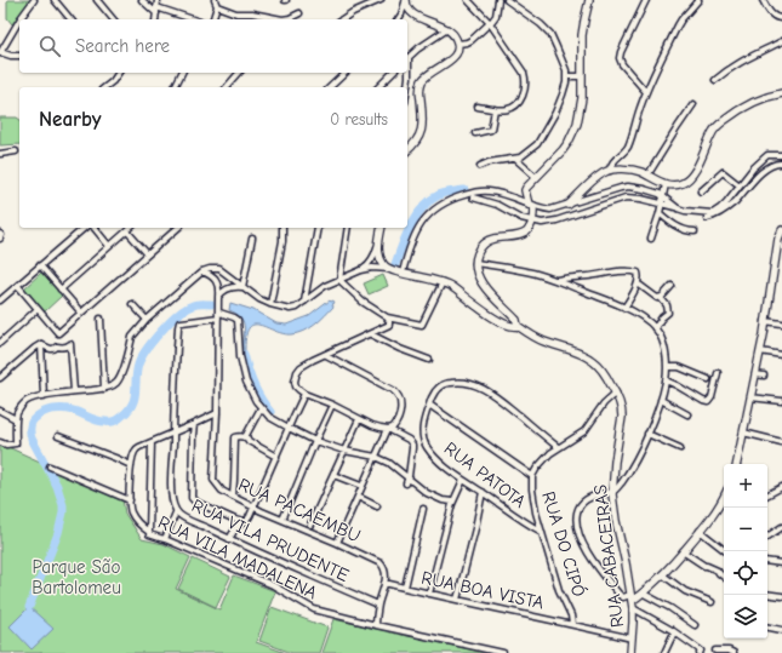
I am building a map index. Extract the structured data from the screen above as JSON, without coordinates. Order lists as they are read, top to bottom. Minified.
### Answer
{"streets":{"main road":["RUA CABACEIRAS"],"street":["RUA PATOTA","RUA PACAEMBU","RUA VILA PRUDENTE","RUA DO CIPÓ","RUA VILA MADALENA","RUA BOA VISTA"]},"crossings":[["RUA PATOTA","RUA DO CIPÓ"],["RUA PACAEMBU","RUA VILA PRUDENTE"],["RUA PACAEMBU","RUA VILA MADALENA"],["RUA PACAEMBU","RUA BOA VISTA"],["RUA VILA PRUDENTE","RUA VILA MADALENA"],["RUA DO CIPÓ","RUA CABACEIRAS"],["RUA DO CIPÓ","RUA BOA VISTA"],["RUA CABACEIRAS","RUA BOA VISTA"]],"parks":["Parque São Bartolomeu"],"page":{"search":"Search here","heading":["Nearby","0 results"],"map_buttons":["+","−"]}}
